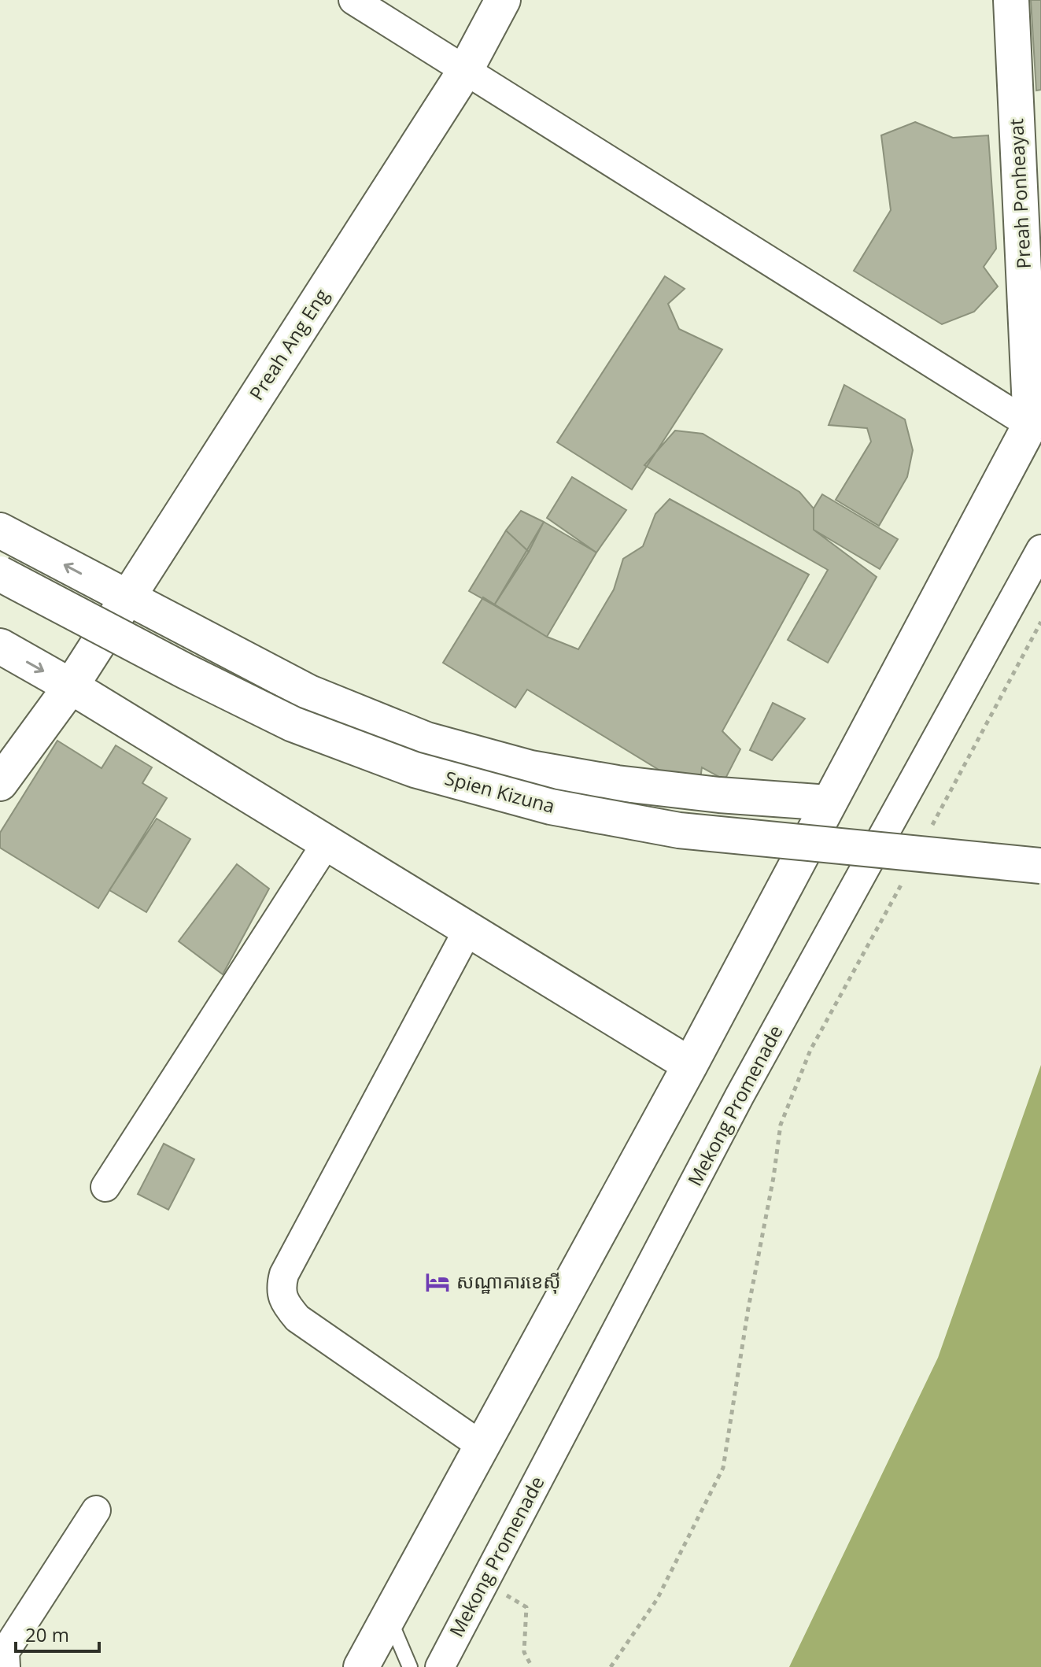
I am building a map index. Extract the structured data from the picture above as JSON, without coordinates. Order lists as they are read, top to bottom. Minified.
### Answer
{"streets":{"main road":["Preah Ponheayat","Preah Ang Eng","Spien Kizuna"],"street":["Mekong Promenade"]},"places":{"hotel":["សណ្ឋាគារខេសុី"]},"scale_bar":"20 m"}
